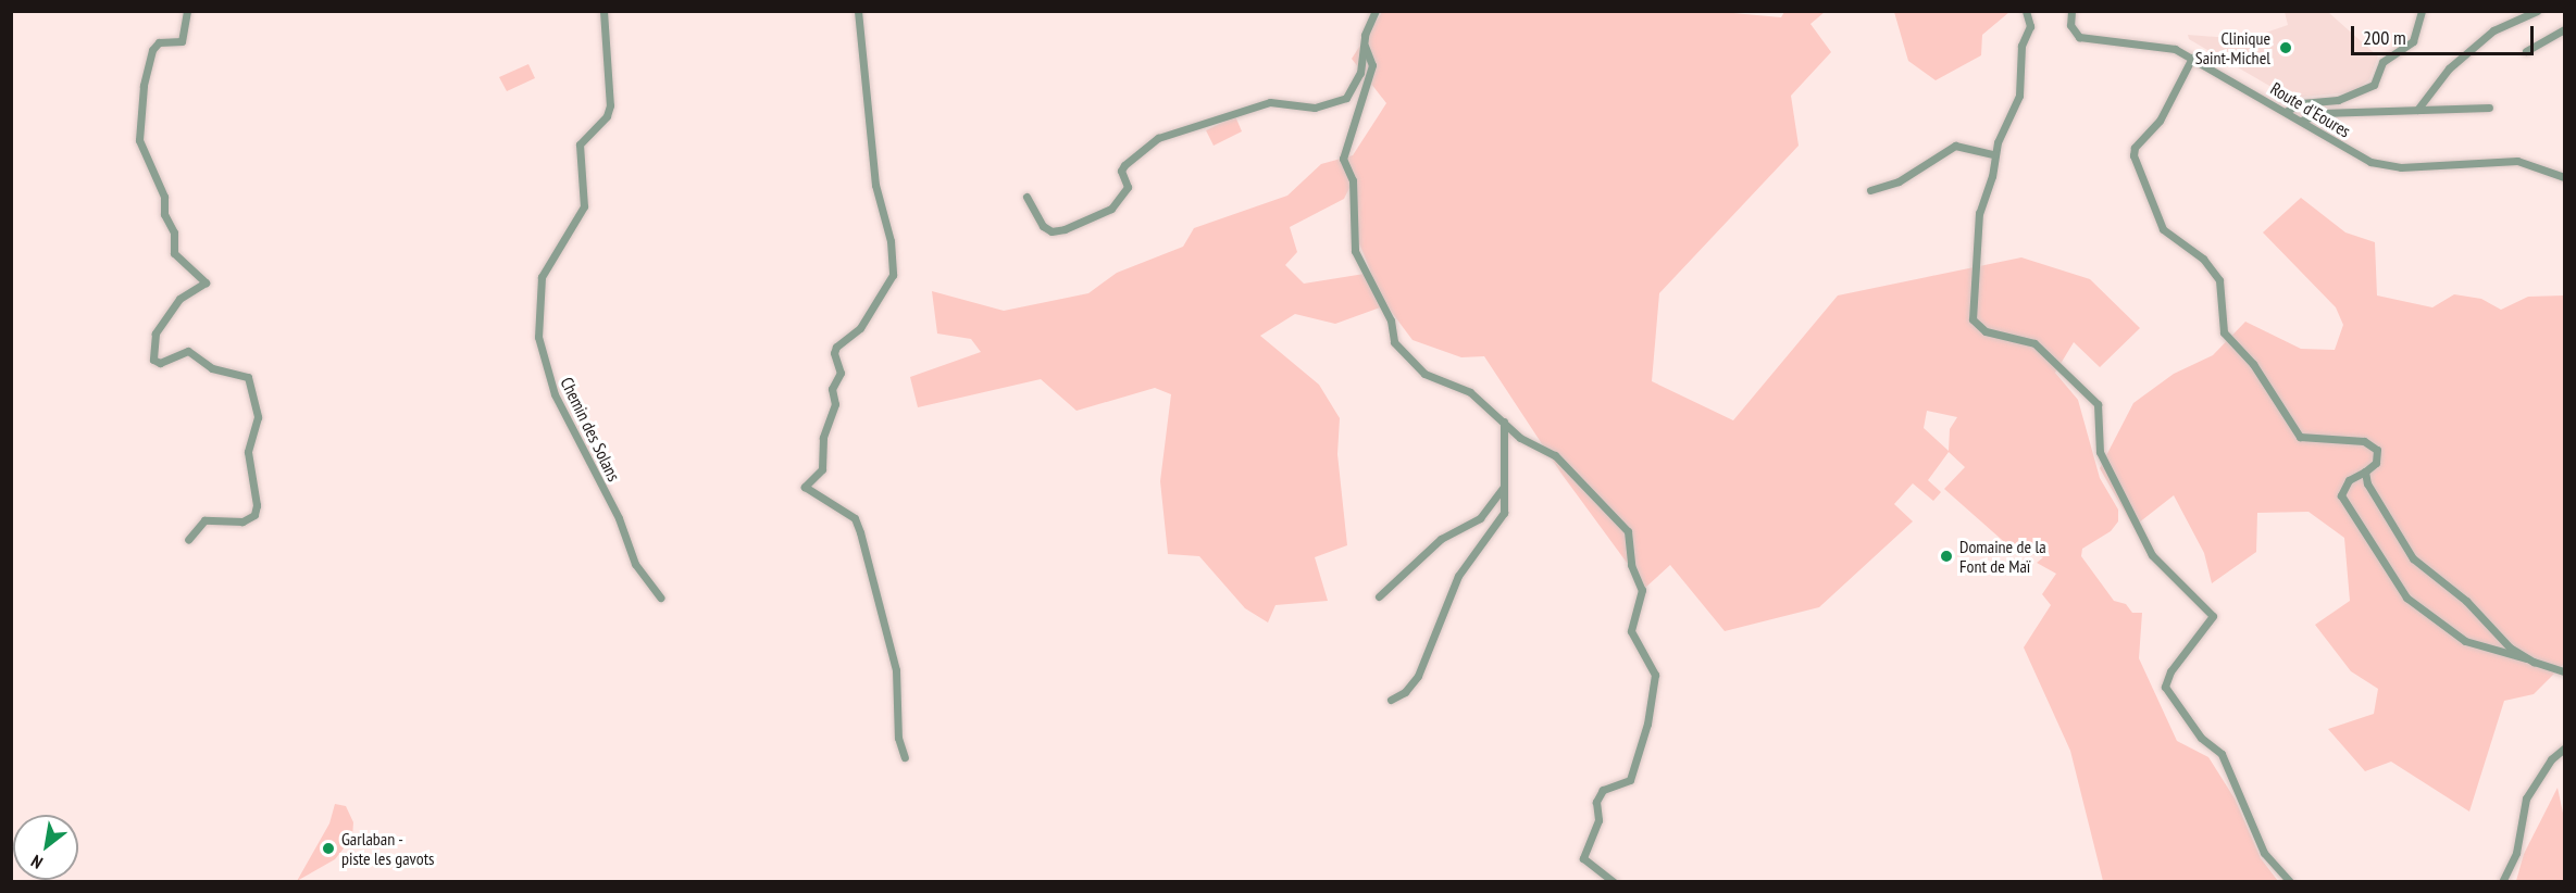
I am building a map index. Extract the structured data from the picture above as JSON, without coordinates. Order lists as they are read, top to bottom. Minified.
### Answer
{"streets":{"street":["Route d'Eoures","Chemin des Solans"]},"places":["Clinique Saint-Michel","Domaine de la Font de Maï","Garlaban - piste les gavots"],"scale_bar":"200 m","north":"bottom left"}
